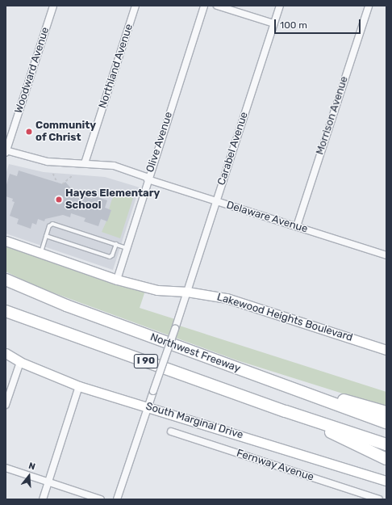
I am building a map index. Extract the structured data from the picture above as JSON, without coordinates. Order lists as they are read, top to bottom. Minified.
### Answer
{"streets":{"highway":["Northwest Freeway","I 90"],"main road":["Lakewood Heights Boulevard","South Marginal Drive"],"street":["Northland Avenue","Woodward Avenue","Morrison Avenue","Olive Avenue","Carabel Avenue","Delaware Avenue","Fernway Avenue"]},"crossings":[["Northland Avenue","Delaware Avenue"],["Woodward Avenue","Delaware Avenue"],["Morrison Avenue","Delaware Avenue"],["Olive Avenue","Delaware Avenue"],["Olive Avenue","Lakewood Heights Boulevard"],["Carabel Avenue","Delaware Avenue"],["Carabel Avenue","Lakewood Heights Boulevard"],["Carabel Avenue","South Marginal Drive"]],"places":["Community of Christ","Hayes Elementary School"],"scale_bar":"100 m","north":"top"}
